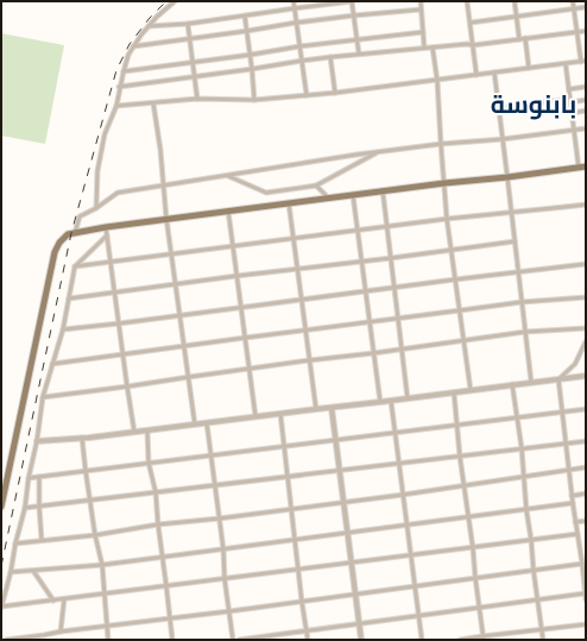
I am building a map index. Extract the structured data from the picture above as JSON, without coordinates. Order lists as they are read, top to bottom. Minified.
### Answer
{"districts":["بابنوسة"]}
